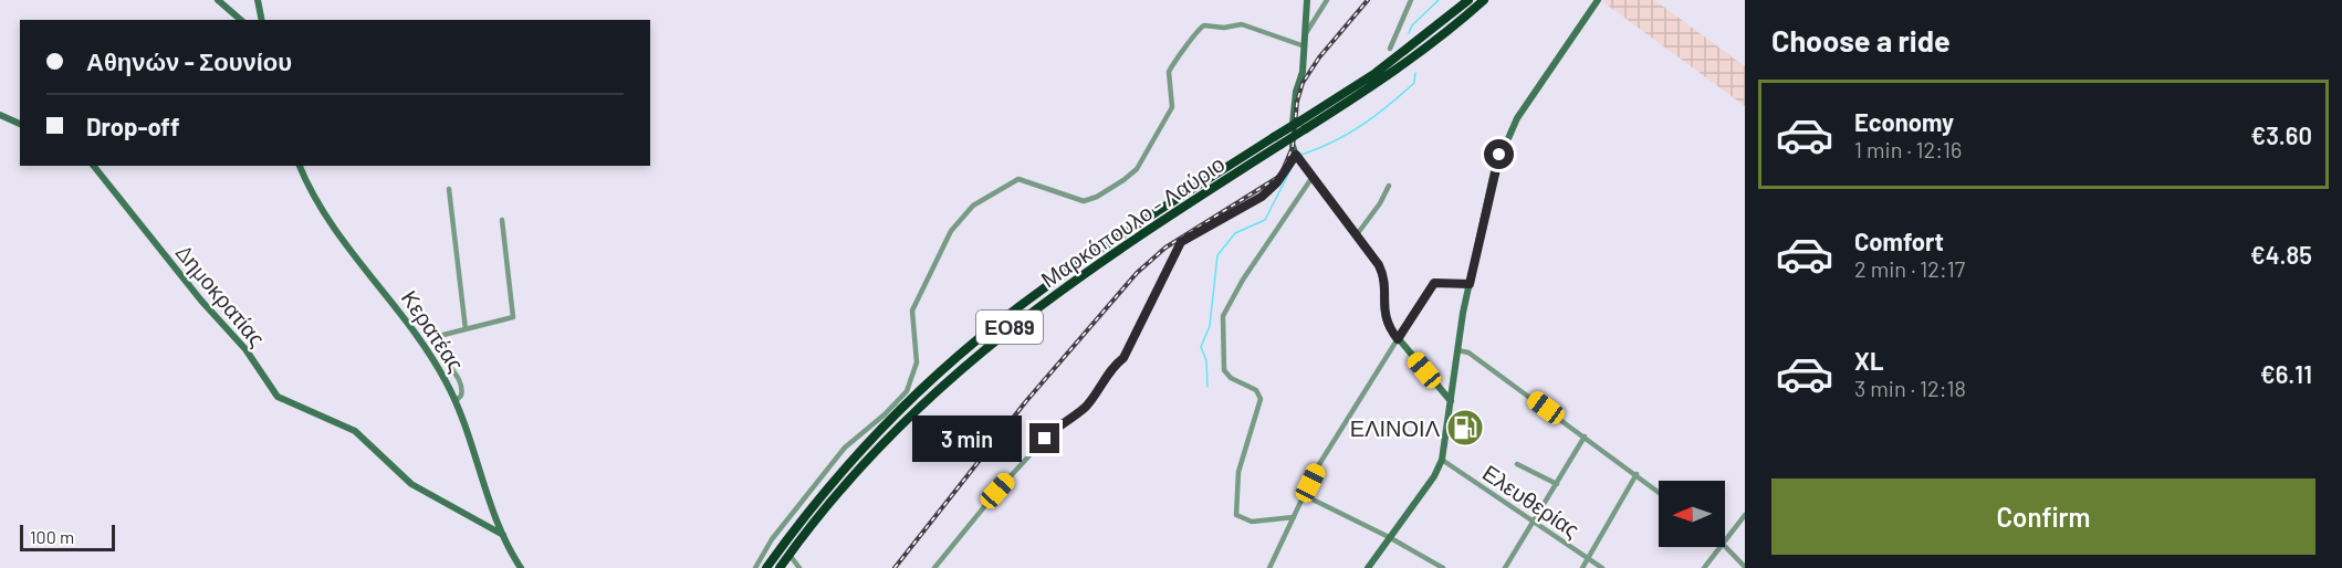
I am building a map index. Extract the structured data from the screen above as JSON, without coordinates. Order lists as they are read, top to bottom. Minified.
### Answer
{"streets":{"highway":["Μαρκόπουλο - Λαύριο","ΕΟ89"],"main road":["Δημοκρατίας","Κερατέας"],"street":["Ελευθερίας"]},"crossings":[["Δημοκρατίας","Κερατέας"]],"places":{"fuel station":["ΕΛΙΝΟΙΛ"]},"scale_bar":"100 m","north":"left","page":{"heading":"Choose a ride","banner":["Αθηνών - Σουνίου","Drop-off"],"list":[{"name":"Economy","note":"1 min · 12:16","value":"€3.60"},{"name":"Comfort","note":"2 min · 12:17","value":"€4.85"},{"name":"XL","note":"3 min · 12:18","value":"€6.11"}],"bubble":"3 min","buttons":"Confirm","scale":"100 m"}}
